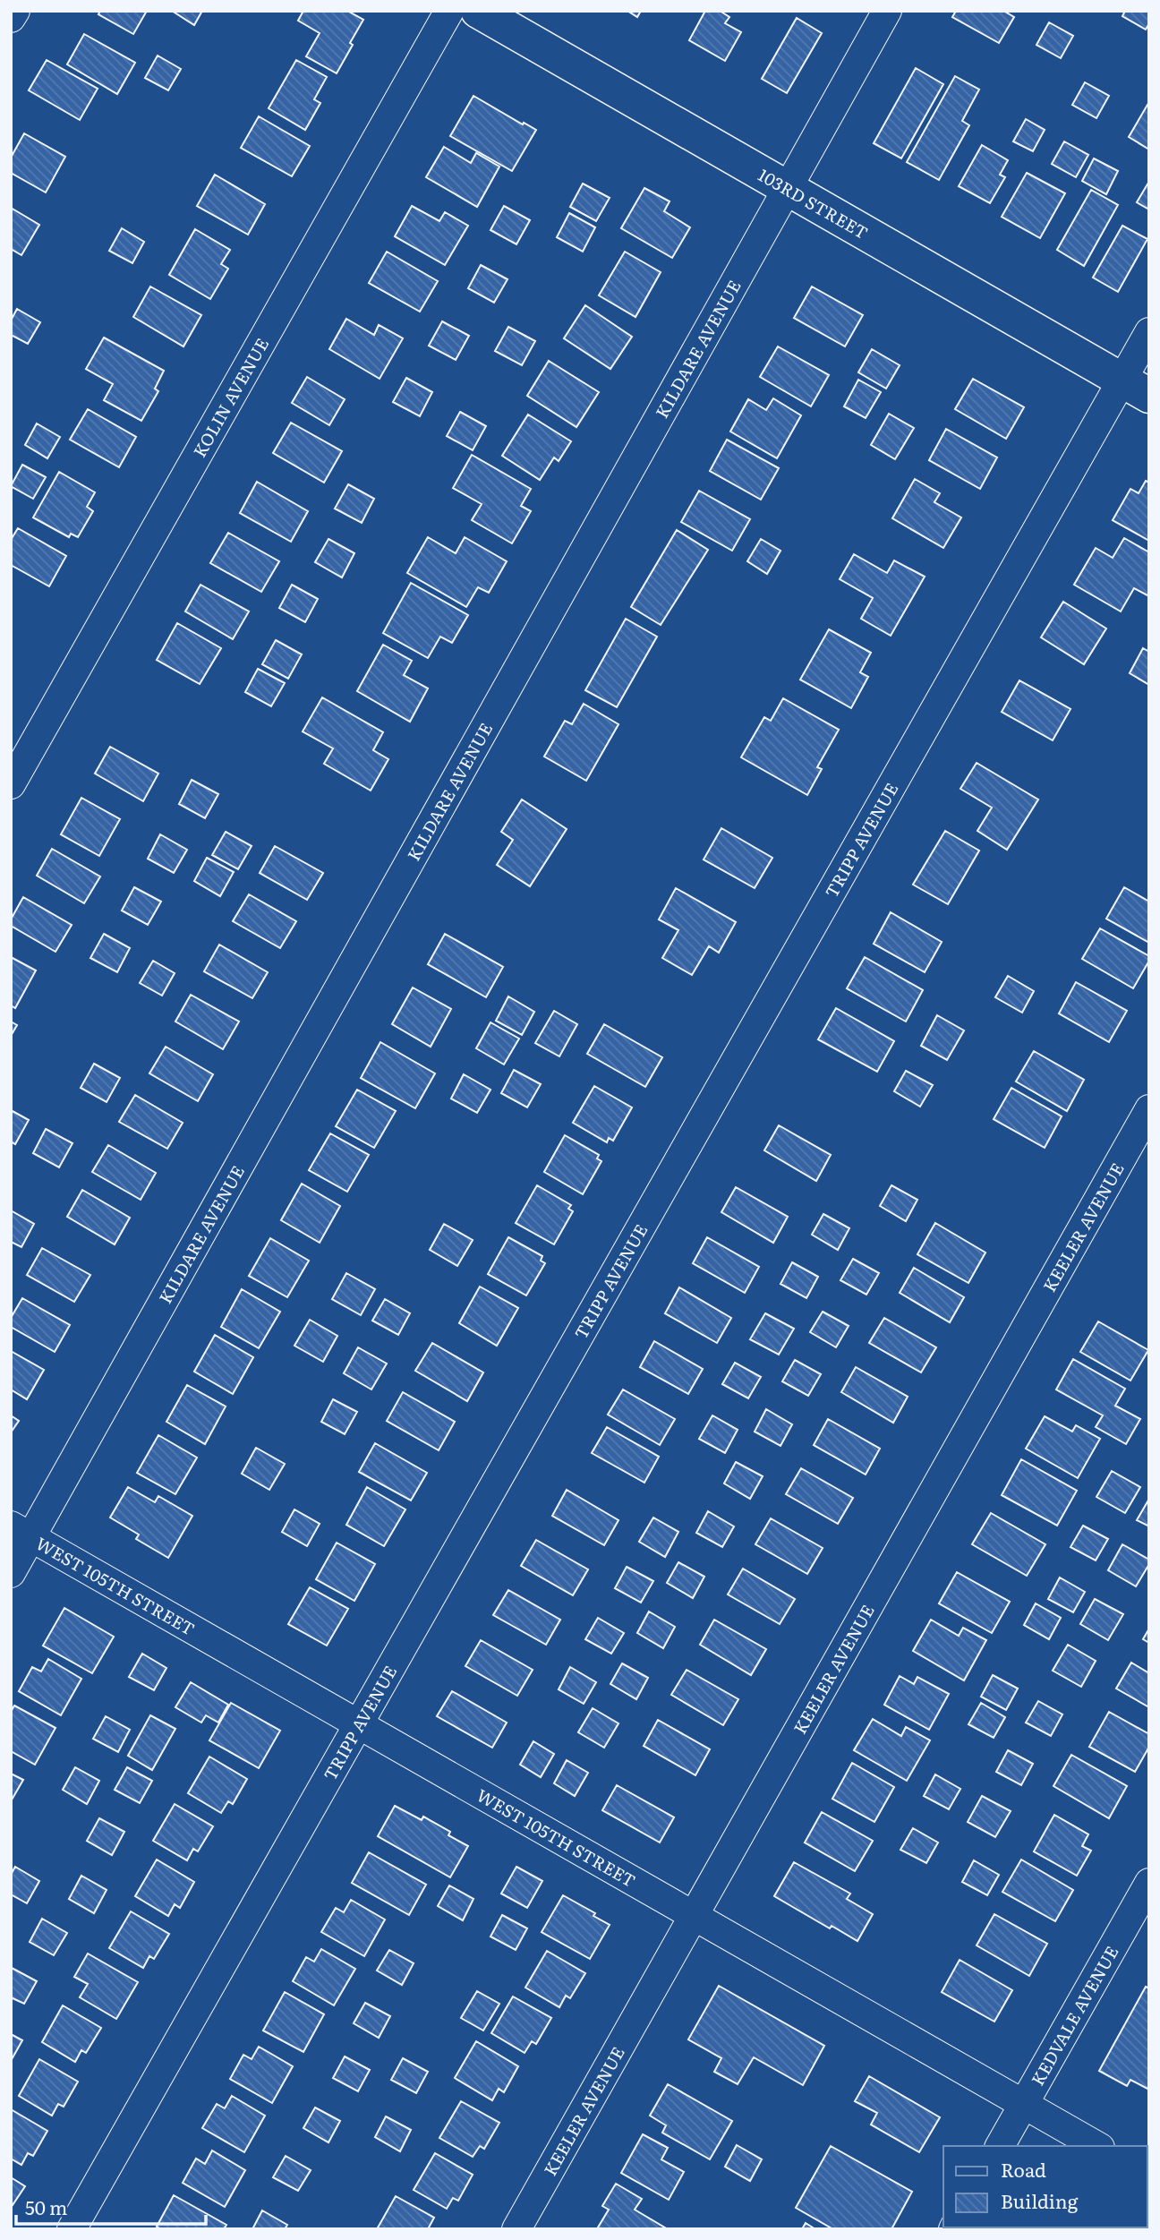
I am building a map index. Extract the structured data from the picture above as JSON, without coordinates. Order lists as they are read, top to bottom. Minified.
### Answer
{"streets":{"main road":["103RD STREET"],"street":["KILDARE AVENUE","KOLIN AVENUE","TRIPP AVENUE","KEELER AVENUE","WEST 105TH STREET","KEDVALE AVENUE"]},"crossings":[["103RD STREET","KILDARE AVENUE"],["103RD STREET","TRIPP AVENUE"],["KILDARE AVENUE","WEST 105TH STREET"],["TRIPP AVENUE","WEST 105TH STREET"],["KEELER AVENUE","WEST 105TH STREET"],["WEST 105TH STREET","KEDVALE AVENUE"]],"legend":["Road","Building"],"scale_bar":"50 m"}
